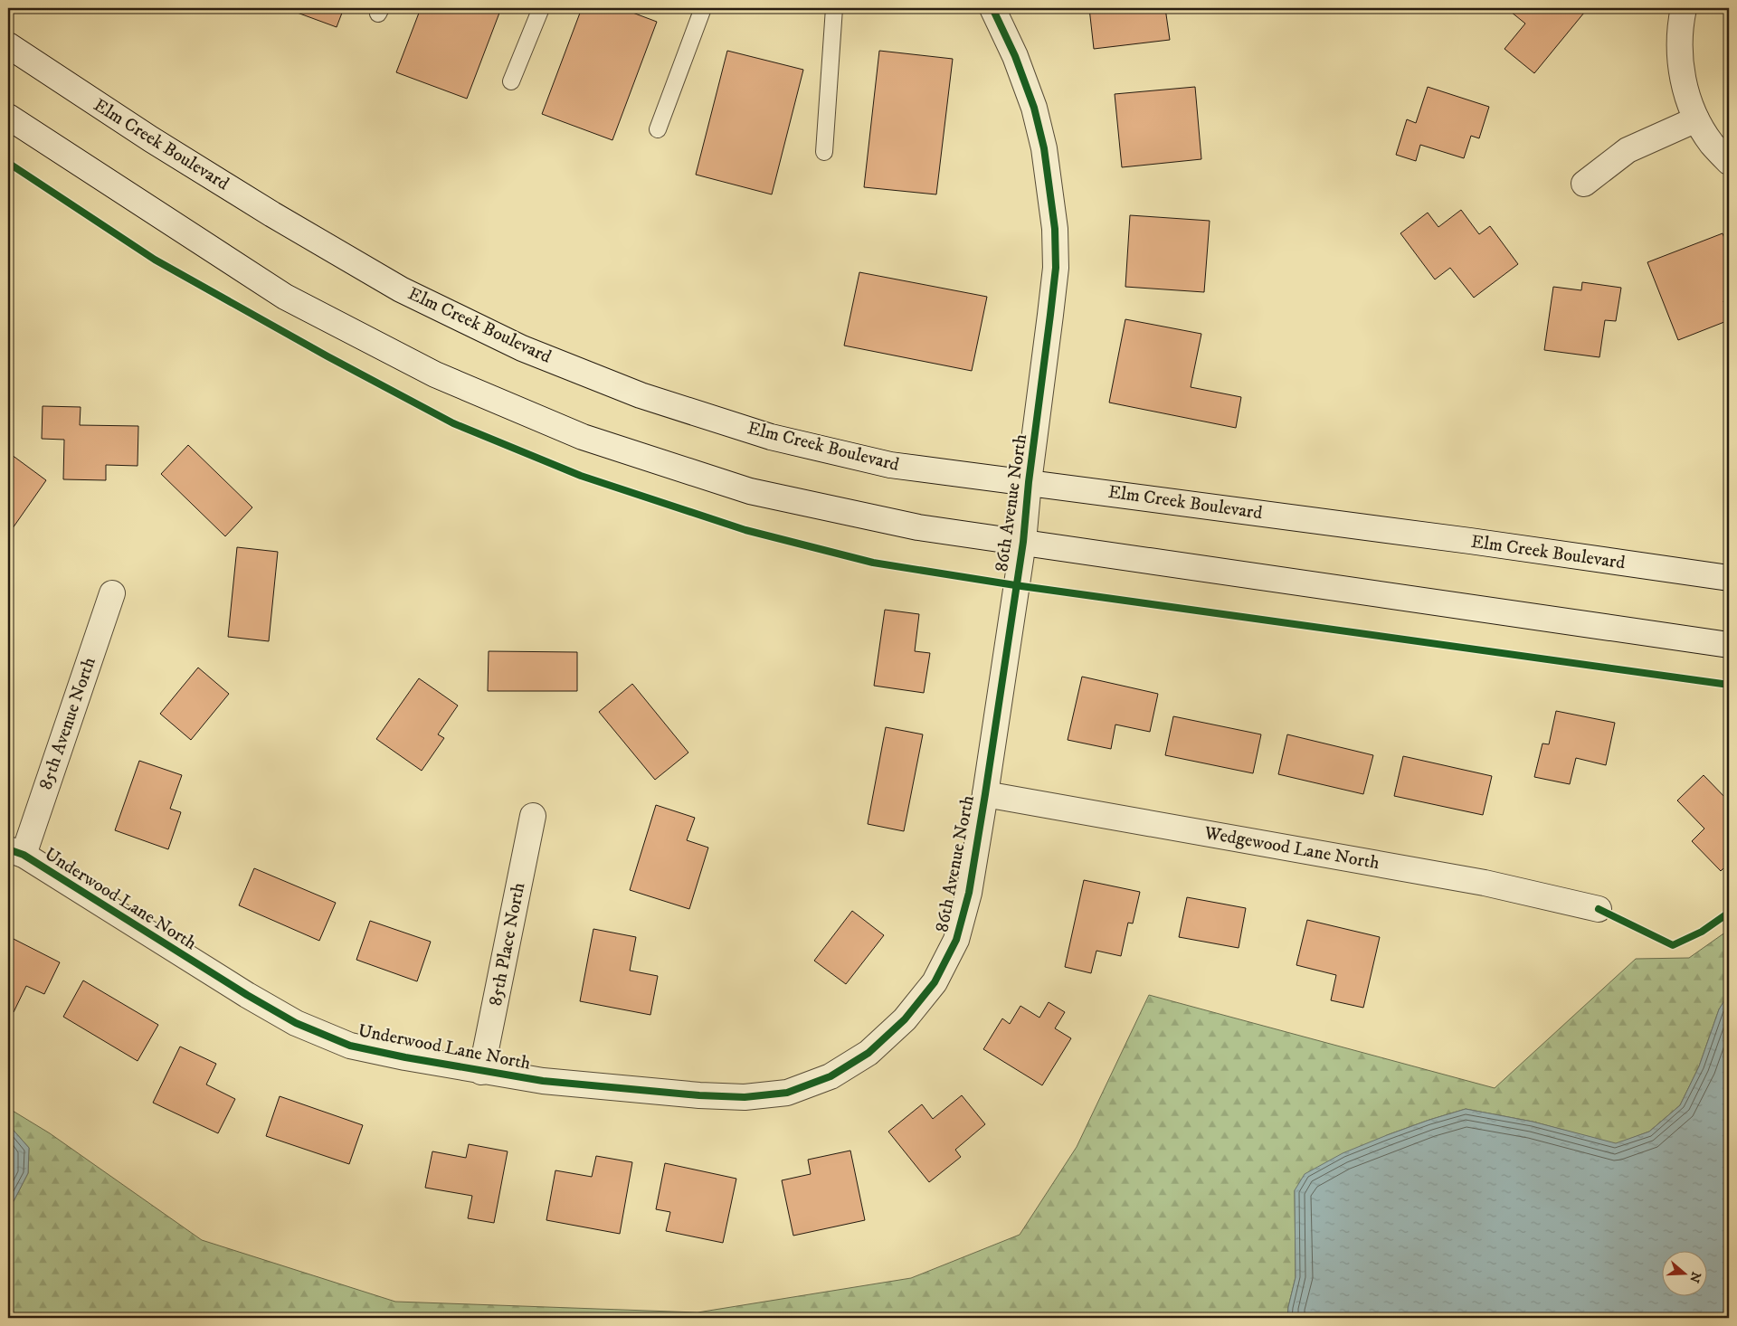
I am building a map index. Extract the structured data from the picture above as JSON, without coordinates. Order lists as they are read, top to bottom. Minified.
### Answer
{"streets":{"main road":["Elm Creek Boulevard","86th Avenue North","85th Avenue North","Wedgewood Lane North","Underwood Lane North","85th Place North"]},"crossings":[["Elm Creek Boulevard","86th Avenue North"],["86th Avenue North","Wedgewood Lane North"],["86th Avenue North","Underwood Lane North"],["85th Avenue North","Underwood Lane North"],["Underwood Lane North","85th Place North"]],"north":"right"}
